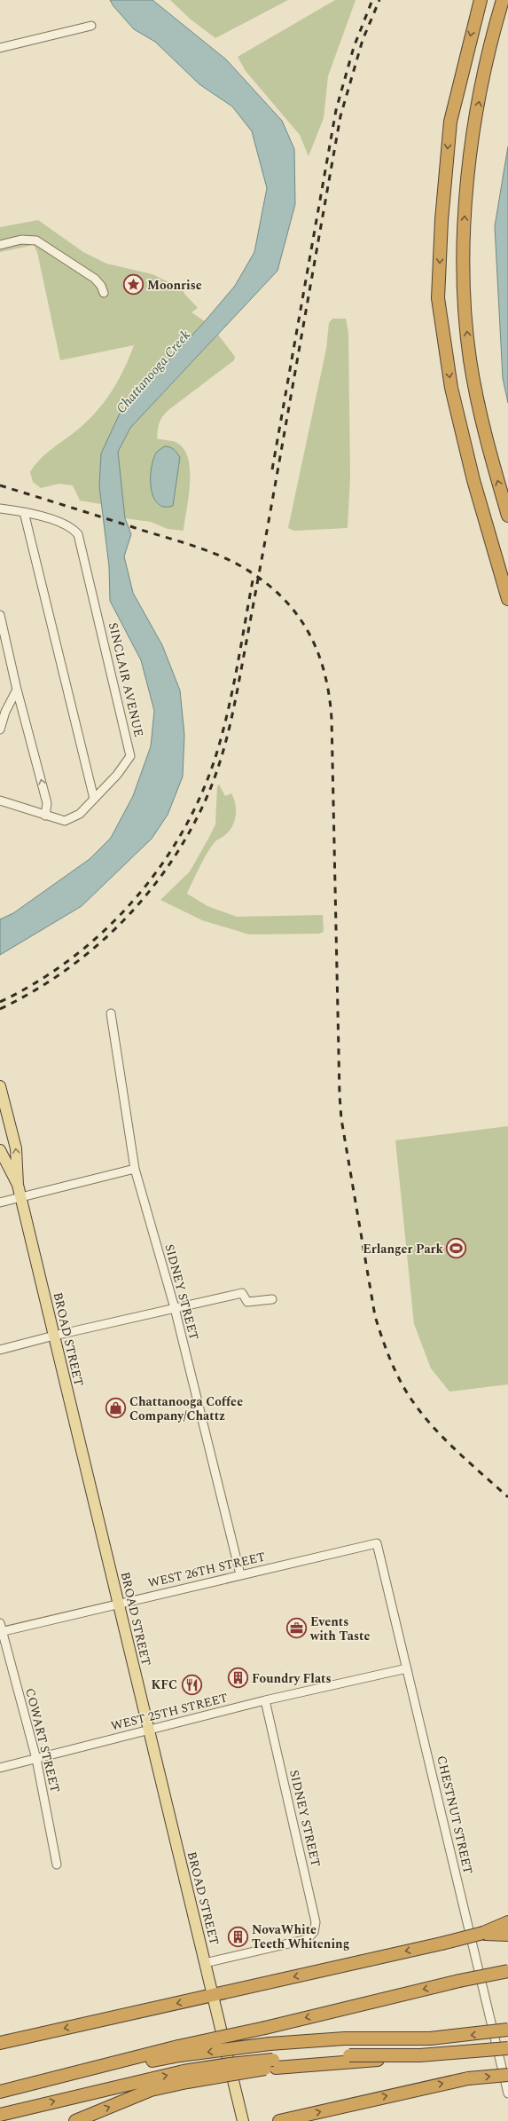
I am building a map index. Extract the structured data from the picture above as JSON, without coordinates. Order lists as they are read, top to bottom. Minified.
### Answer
{"streets":{"main road":["BROAD STREET"],"street":["SINCLAIR AVENUE","SIDNEY STREET","WEST 26TH STREET","WEST 25TH STREET","COWART STREET","CHESTNUT STREET"]},"crossings":[["SIDNEY STREET","BROAD STREET"],["SIDNEY STREET","WEST 26TH STREET"],["SIDNEY STREET","WEST 25TH STREET"],["BROAD STREET","WEST 26TH STREET"],["BROAD STREET","WEST 25TH STREET"],["WEST 26TH STREET","COWART STREET"],["WEST 26TH STREET","CHESTNUT STREET"],["WEST 25TH STREET","COWART STREET"],["WEST 25TH STREET","CHESTNUT STREET"]],"water":["Chattanooga Creek"],"places":{"place":["Moonrise"],"sports":["Erlanger Park"],"shop":["Chattanooga Coffee Company/Chattz"],"office":["Events with Taste"],"building":["Foundry Flats","NovaWhite Teeth Whitening"],"restaurant":["KFC"]}}
